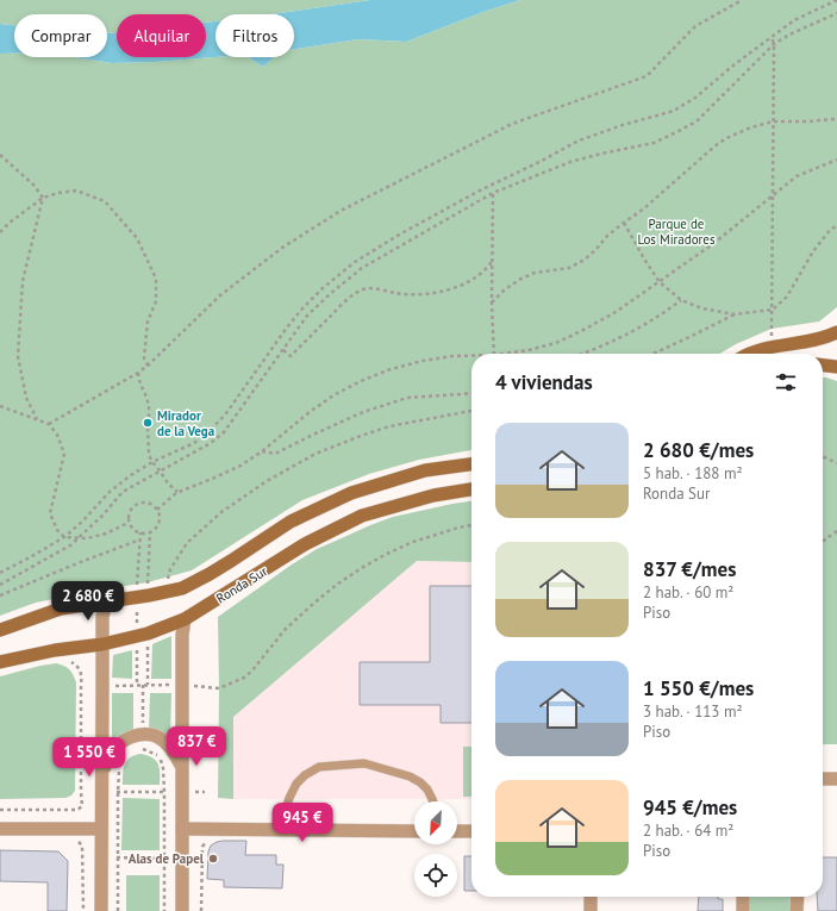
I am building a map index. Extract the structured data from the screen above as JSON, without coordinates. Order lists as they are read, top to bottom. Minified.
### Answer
{"streets":{"main road":["Ronda Sur"]},"parks":["Parque de Los Miradores"],"places":["Mirador de la Vega","Alas de Papel"],"north":"bottom left","page":{"chip":["Comprar","Alquilar","Filtros"],"heading":"4 viviendas","list":[{"name":"2 680 €/mes","note":"5 hab. · 188 m² · Ronda Sur"},{"name":"837 €/mes","note":"2 hab. · 60 m² · Piso"},{"name":"1 550 €/mes","note":"3 hab. · 113 m² · Piso"},{"name":"945 €/mes","note":"2 hab. · 64 m² · Piso"}],"price":["2 680 €","837 €","1 550 €","945 €"]}}
